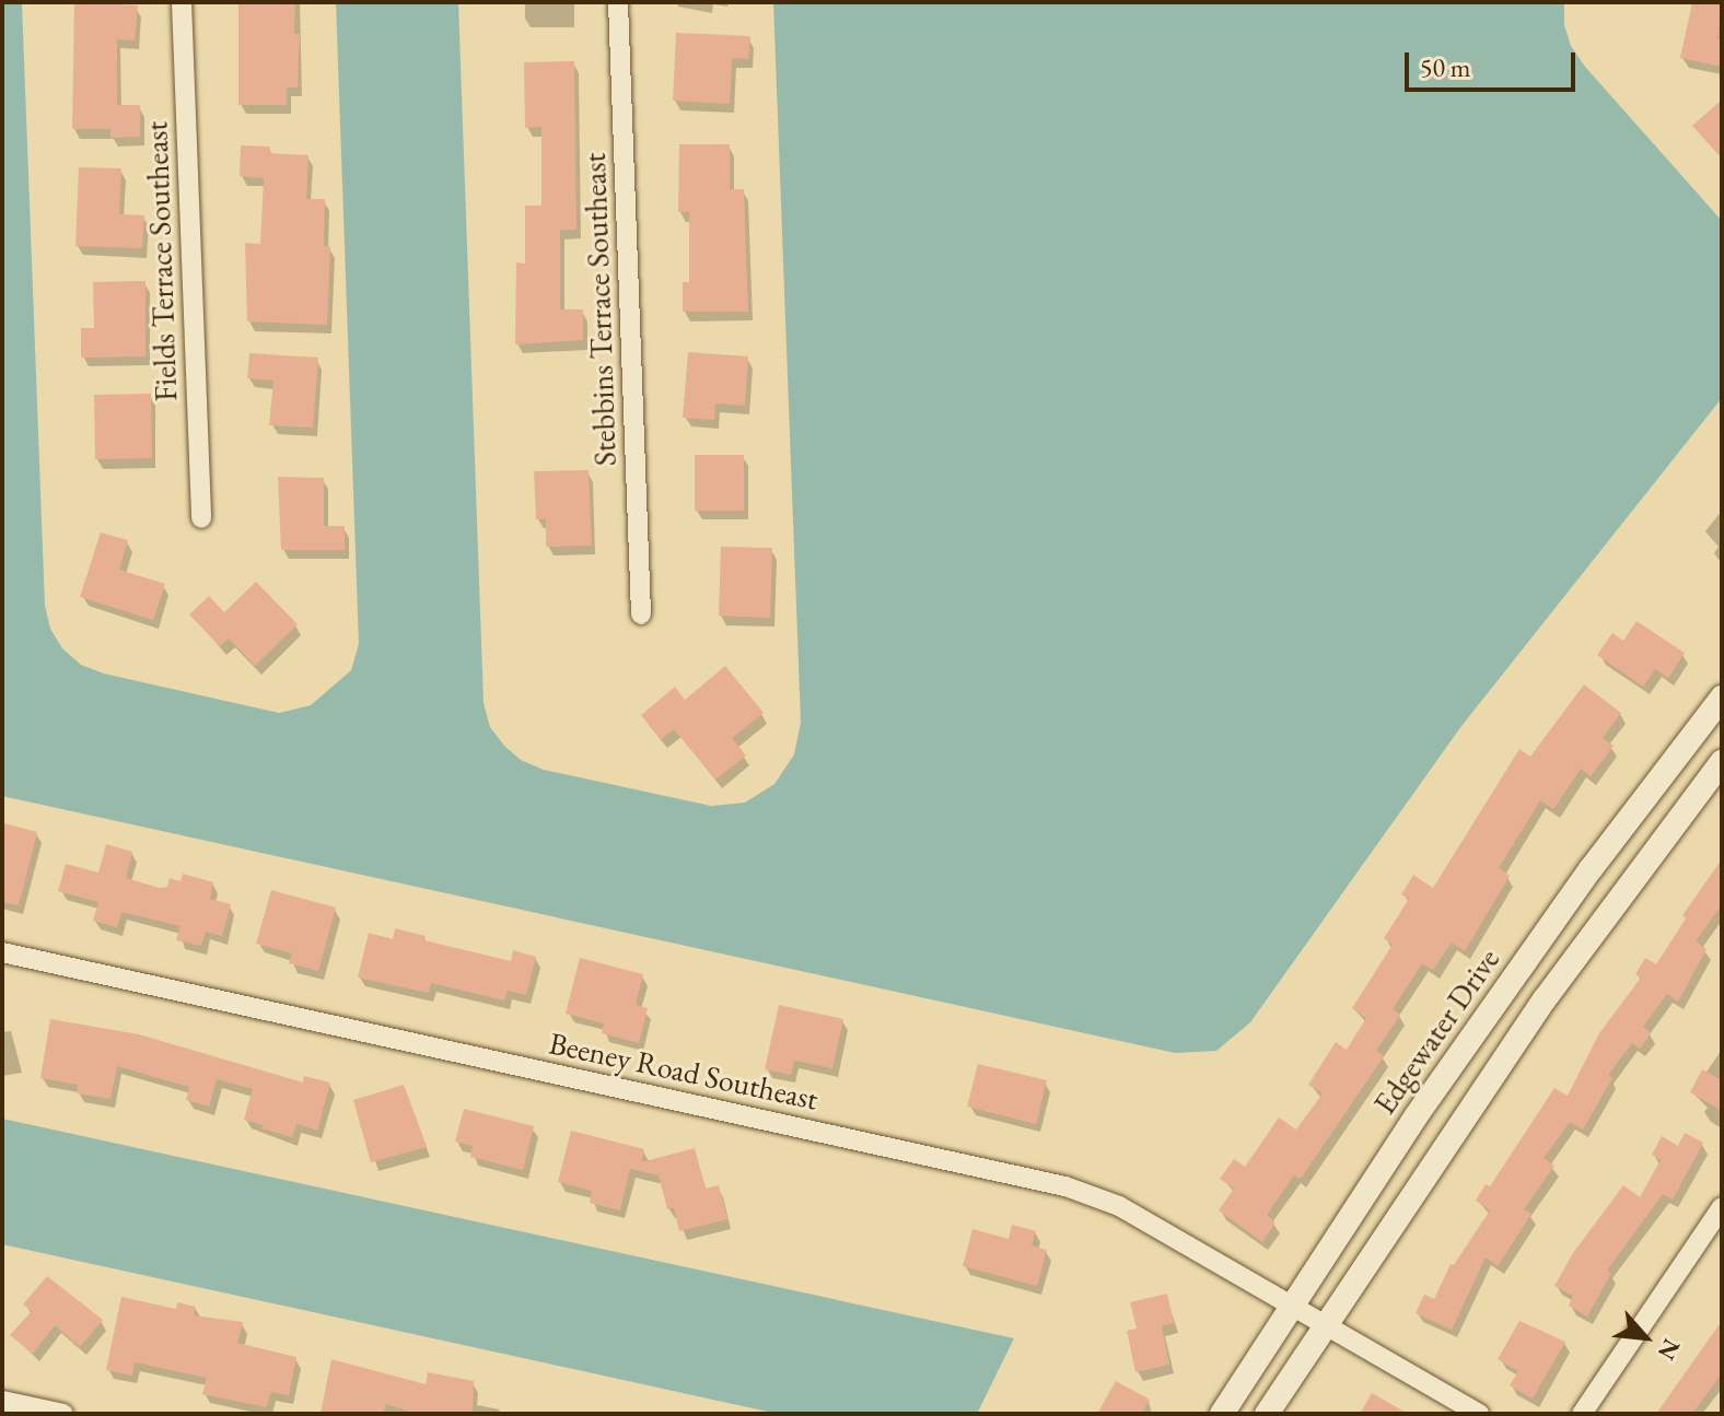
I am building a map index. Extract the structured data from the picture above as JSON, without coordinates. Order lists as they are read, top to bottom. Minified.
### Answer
{"streets":{"street":["Fields Terrace Southeast","Stebbins Terrace Southeast","Edgewater Drive","Beeney Road Southeast"]},"crossings":[["Edgewater Drive","Beeney Road Southeast"]],"scale_bar":"50 m","north":"bottom right"}
